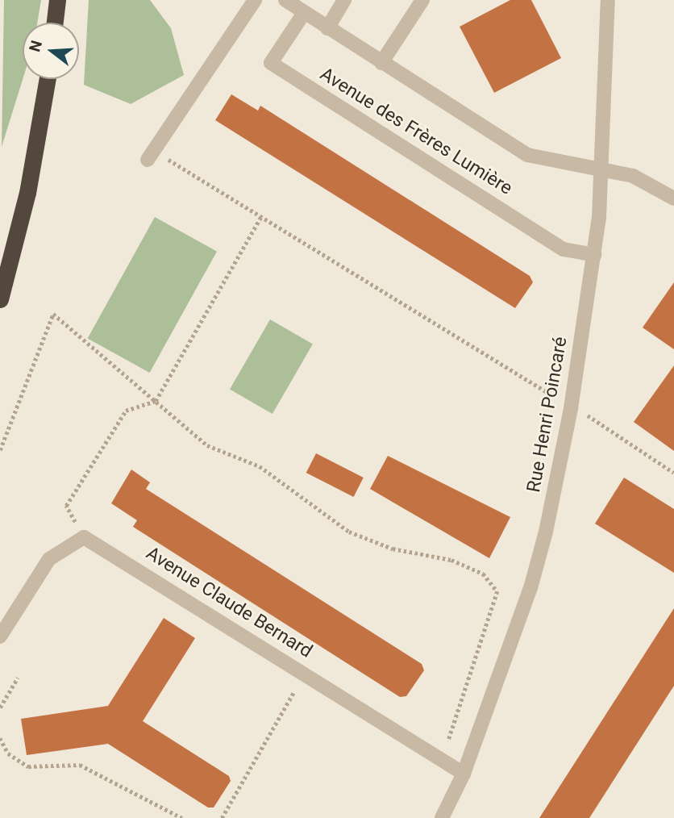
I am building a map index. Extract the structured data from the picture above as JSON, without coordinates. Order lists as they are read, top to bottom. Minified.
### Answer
{"streets":{"street":["Avenue des Frères Lumière","Rue Henri Poincaré","Avenue Claude Bernard"]},"crossings":[["Avenue des Frères Lumière","Rue Henri Poincaré"],["Rue Henri Poincaré","Avenue Claude Bernard"]],"north":"left"}
